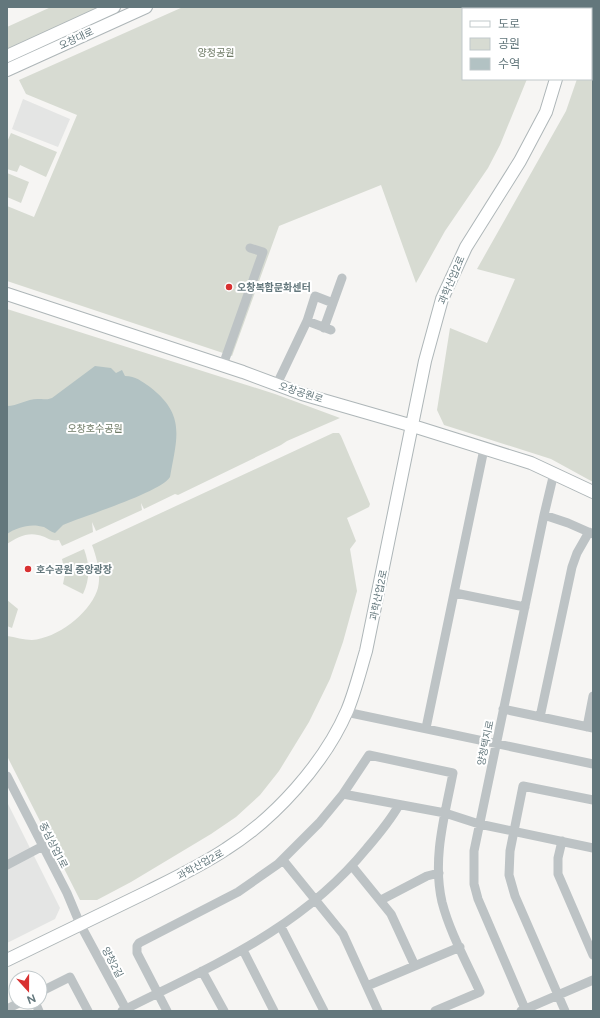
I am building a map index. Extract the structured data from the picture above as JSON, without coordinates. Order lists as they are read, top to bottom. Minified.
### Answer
{"streets":{"street":["오창대로","과학산업2로","오창공원로","양청택지로","중심상업1로","양청2길"]},"crossings":[["과학산업2로","오창공원로"],["과학산업2로","중심상업1로"],["과학산업2로","양청2길"],["오창공원로","양청택지로"],["중심상업1로","양청2길"]],"parks":["양청공원","오창호수공원"],"places":["오창복합문화센터","호수공원 중앙광장"],"legend":["도로","공원","수역"],"north":"bottom"}
